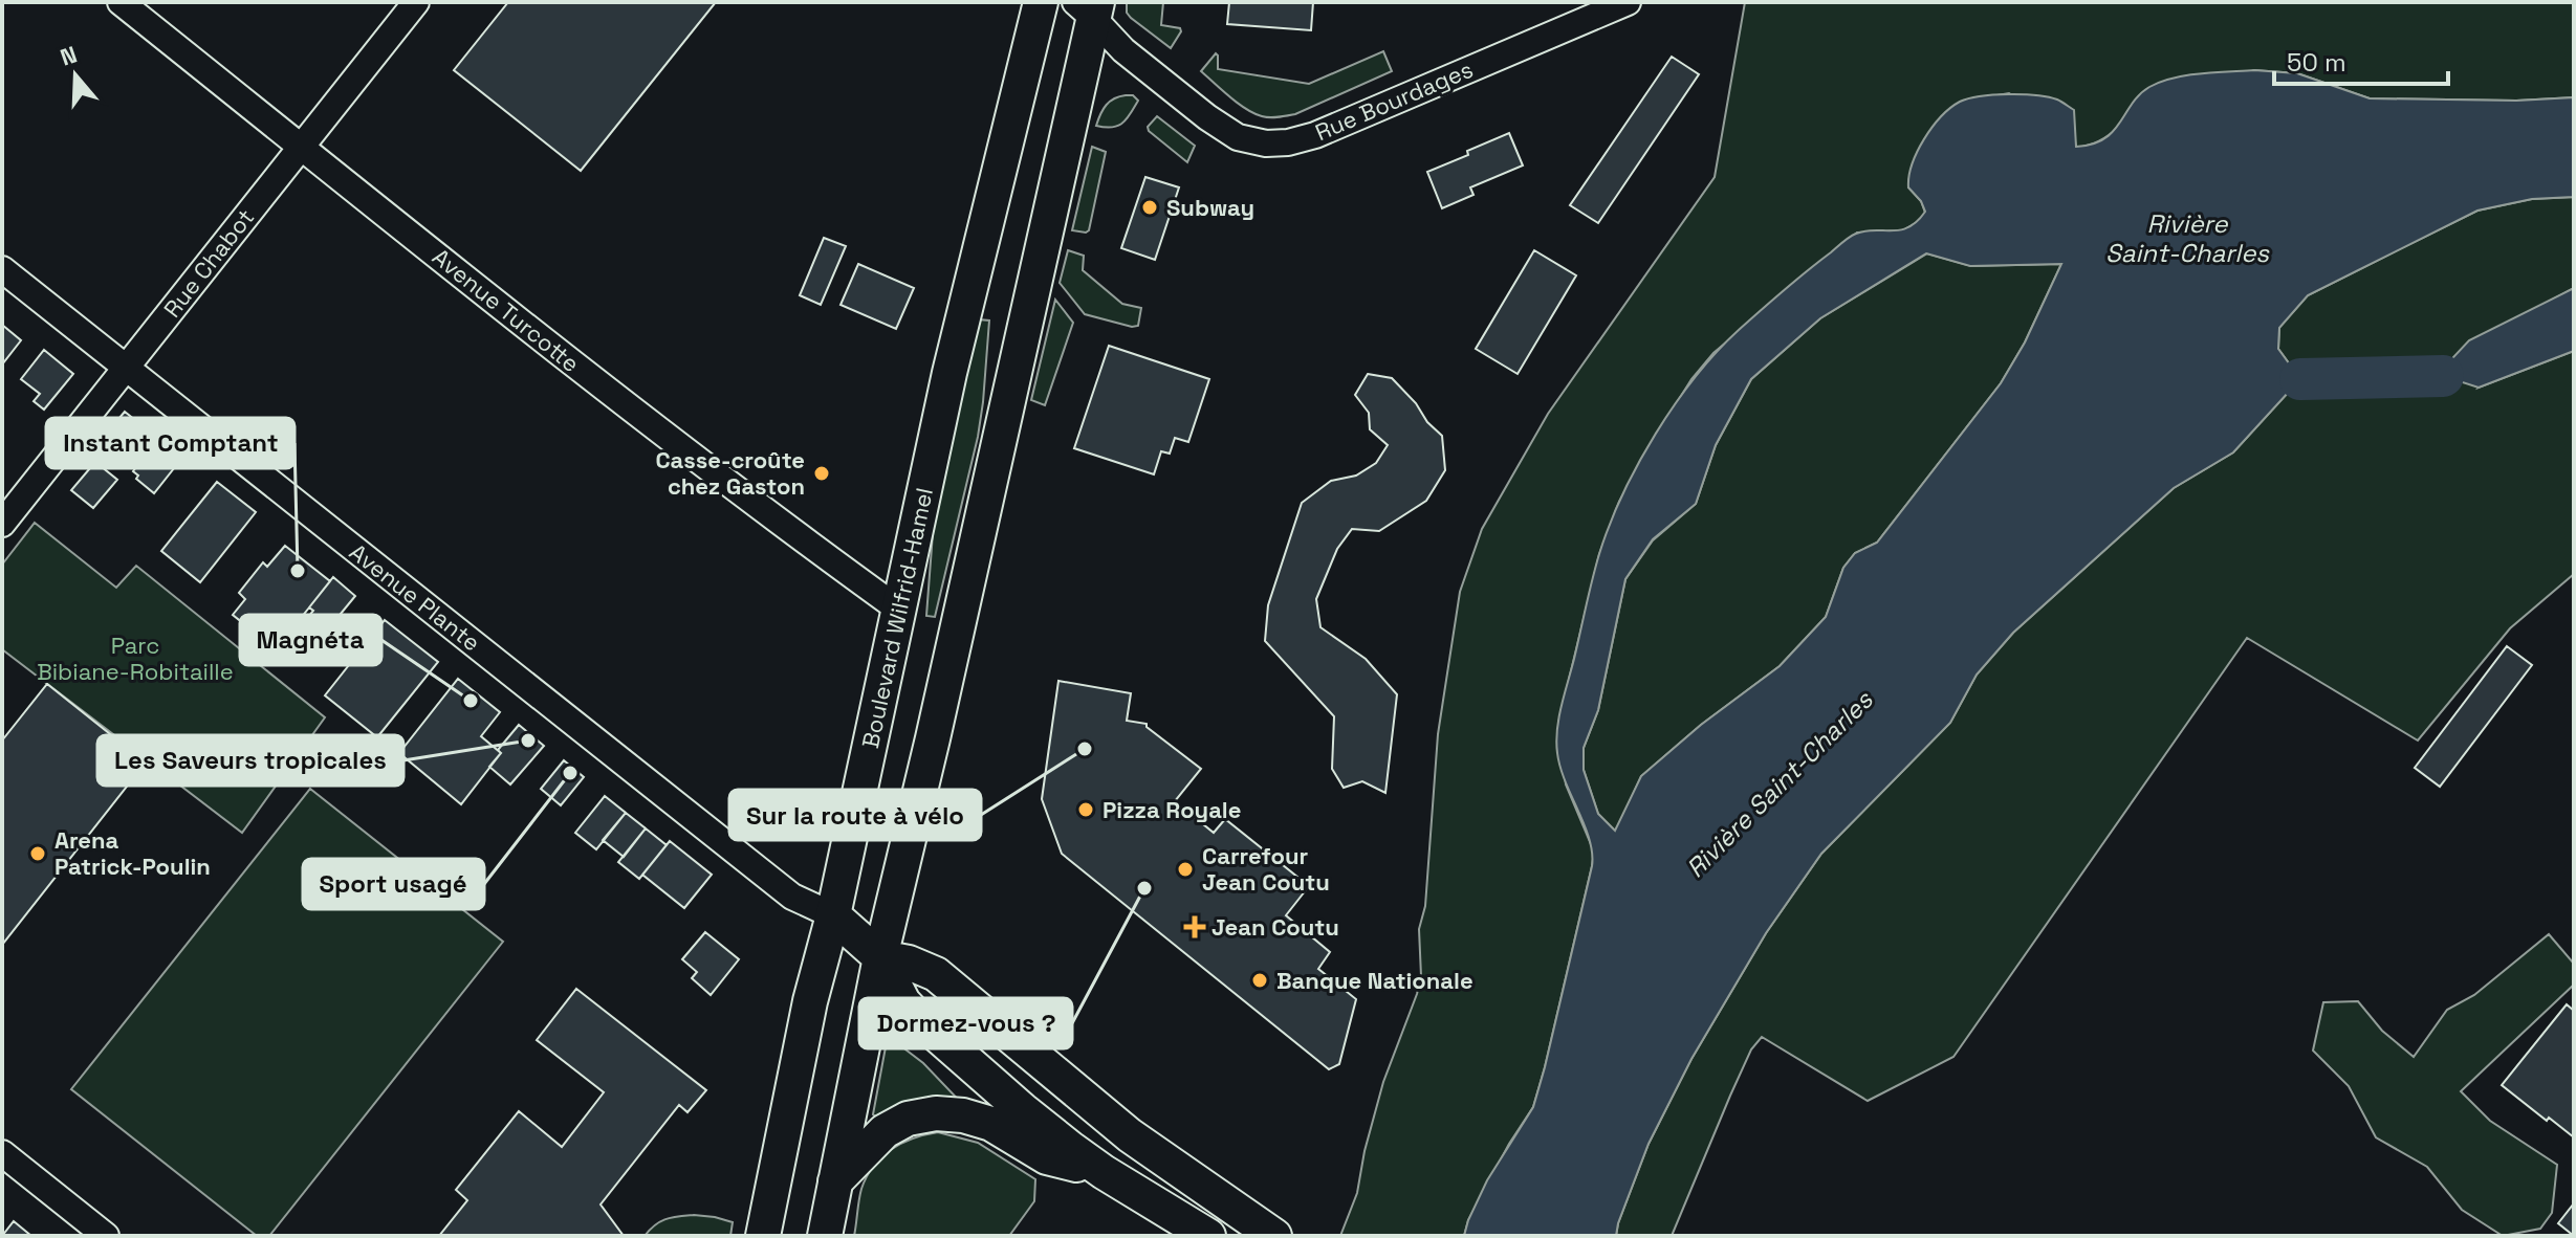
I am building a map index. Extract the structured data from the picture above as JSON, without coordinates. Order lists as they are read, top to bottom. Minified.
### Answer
{"streets":{"main road":["Boulevard Wilfrid-Hamel"],"street":["Rue Bourdages","Rue Chabot","Avenue Turcotte","Avenue Plante"]},"crossings":[["Rue Chabot","Avenue Turcotte"],["Rue Chabot","Avenue Plante"],["Avenue Turcotte","Boulevard Wilfrid-Hamel"],["Avenue Plante","Boulevard Wilfrid-Hamel"]],"water":["Rivière Saint-Charles"],"parks":["Parc Bibiane-Robitaille"],"places":{"other":["Subway","Casse-croûte chez Gaston","Instant Comptant","Magnéta","Les Saveurs tropicales","Sur la route à vélo","Sport usagé","Pizza Royale","Arena Patrick-Poulin","Carrefour Jean Coutu","Dormez-vous ?","Banque Nationale"],"health":["Jean Coutu"]},"scale_bar":"50 m","north":"top"}
